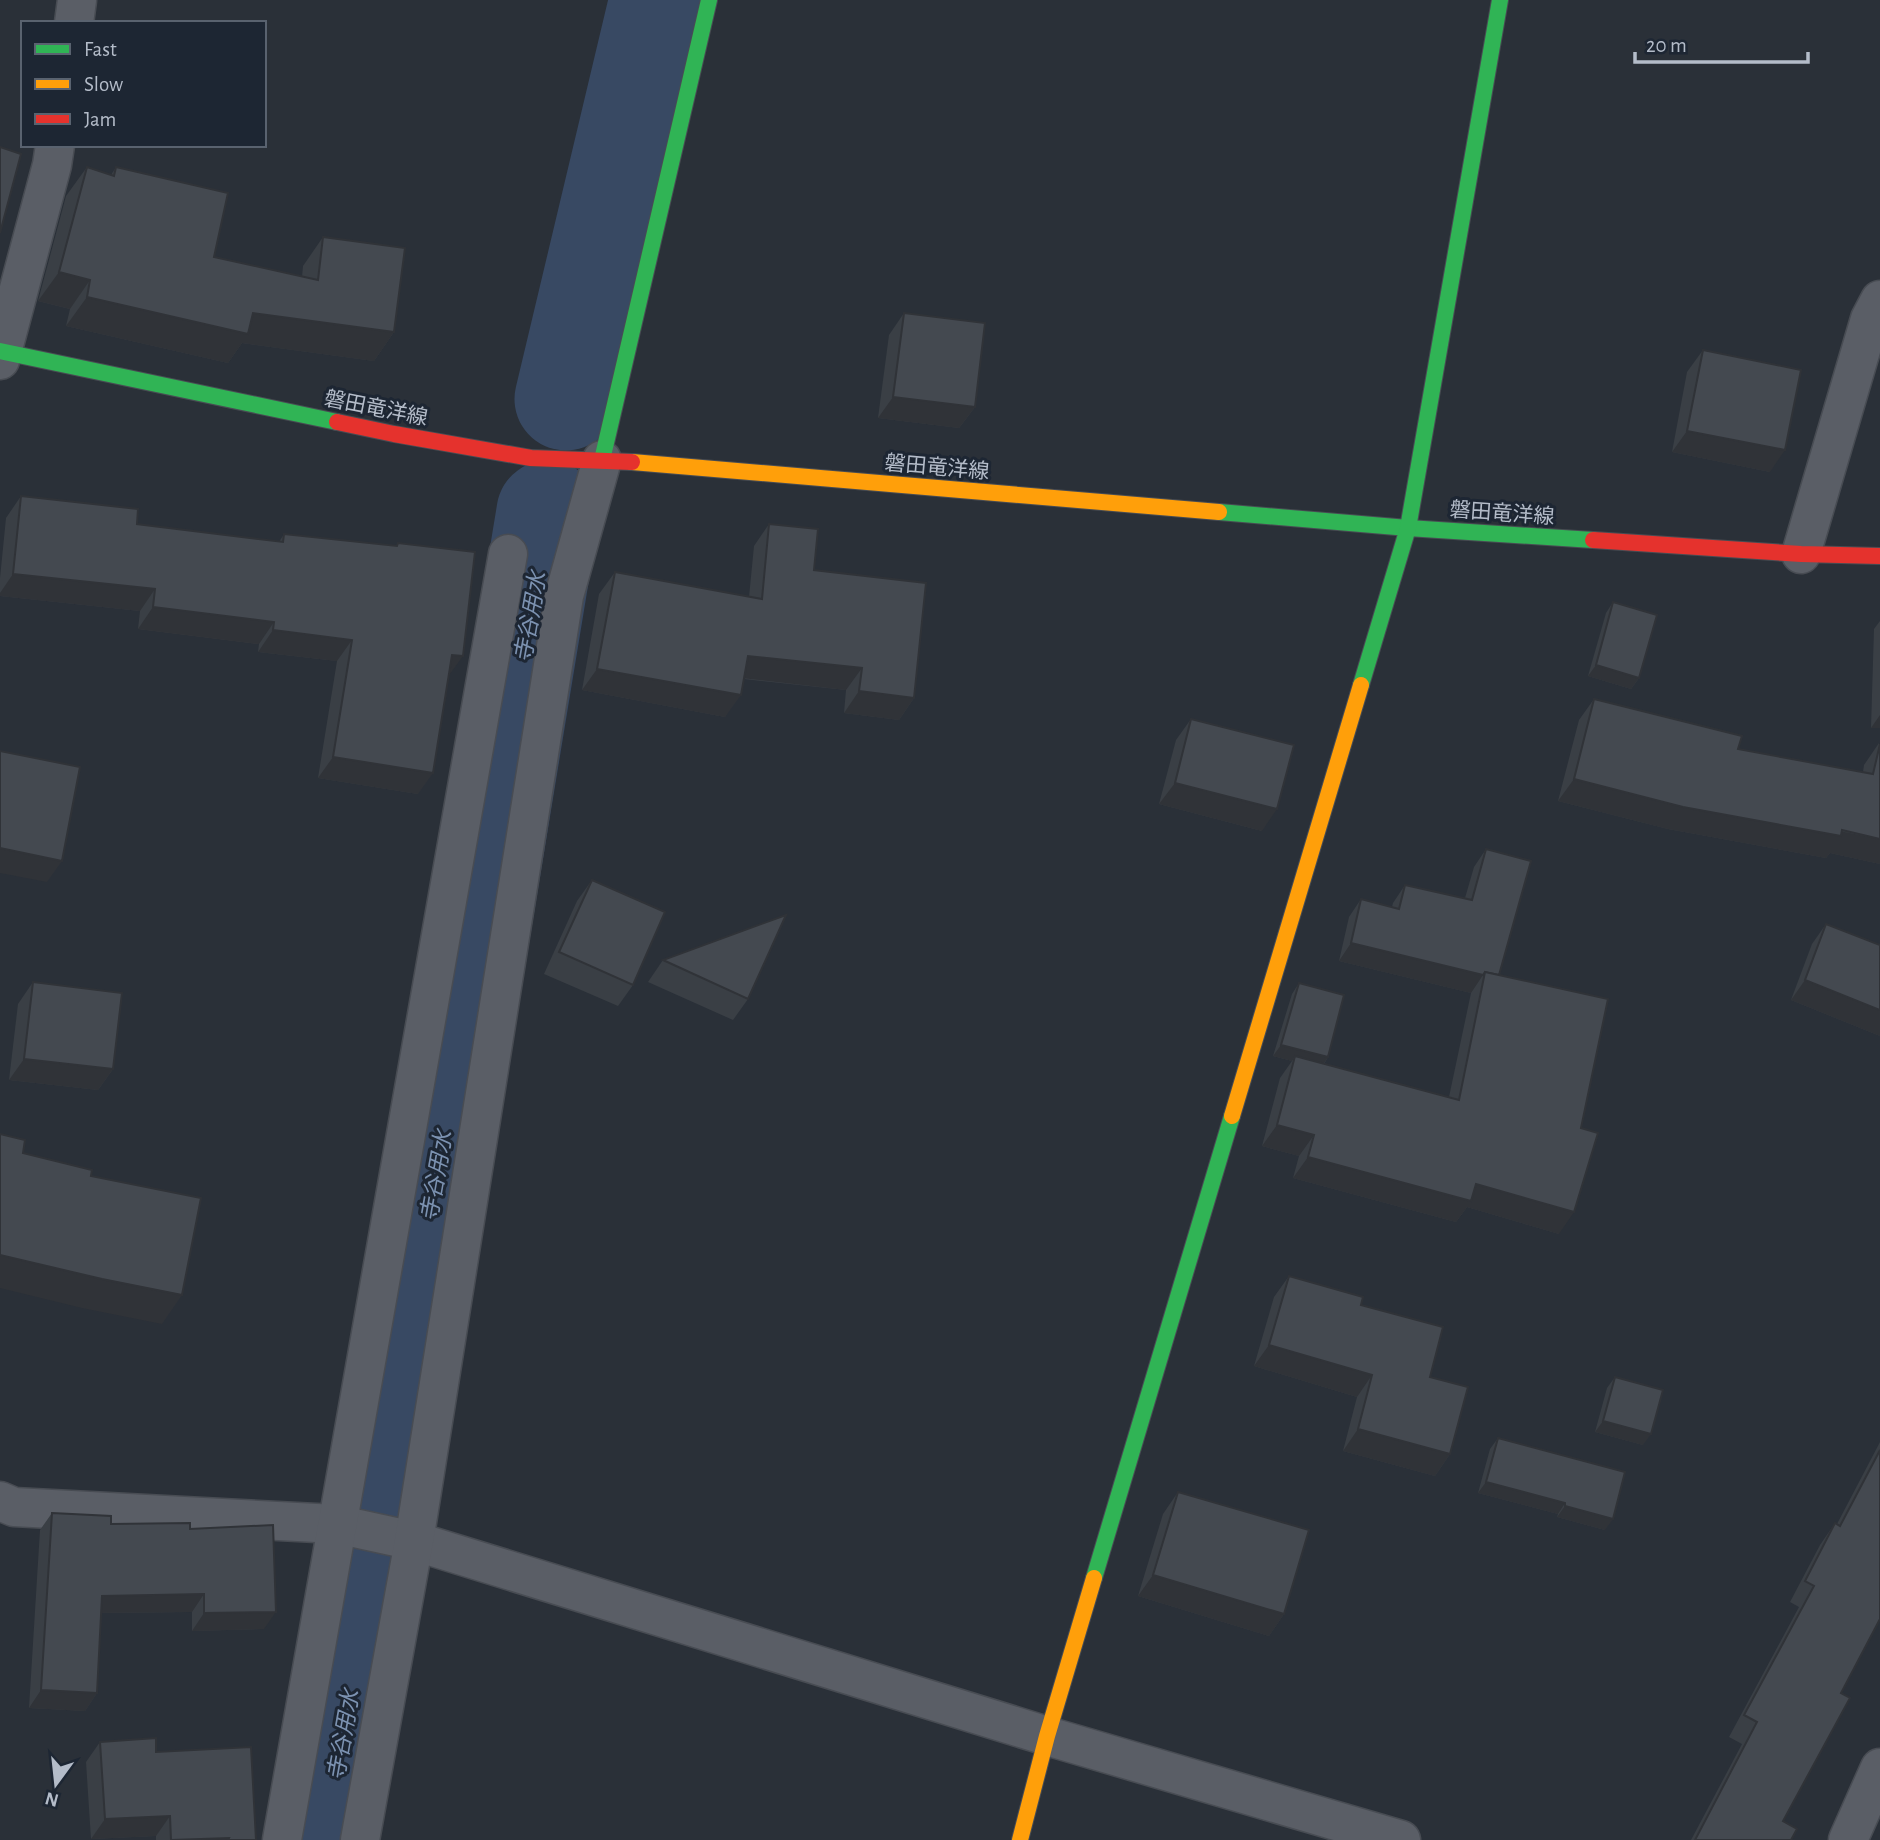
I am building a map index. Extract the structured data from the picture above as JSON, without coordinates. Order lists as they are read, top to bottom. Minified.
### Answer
{"streets":{"street":["磐田竜洋線"]},"water":["寺谷用水"],"legend":["Fast","Slow","Jam"],"scale_bar":"20 m","north":"bottom"}
